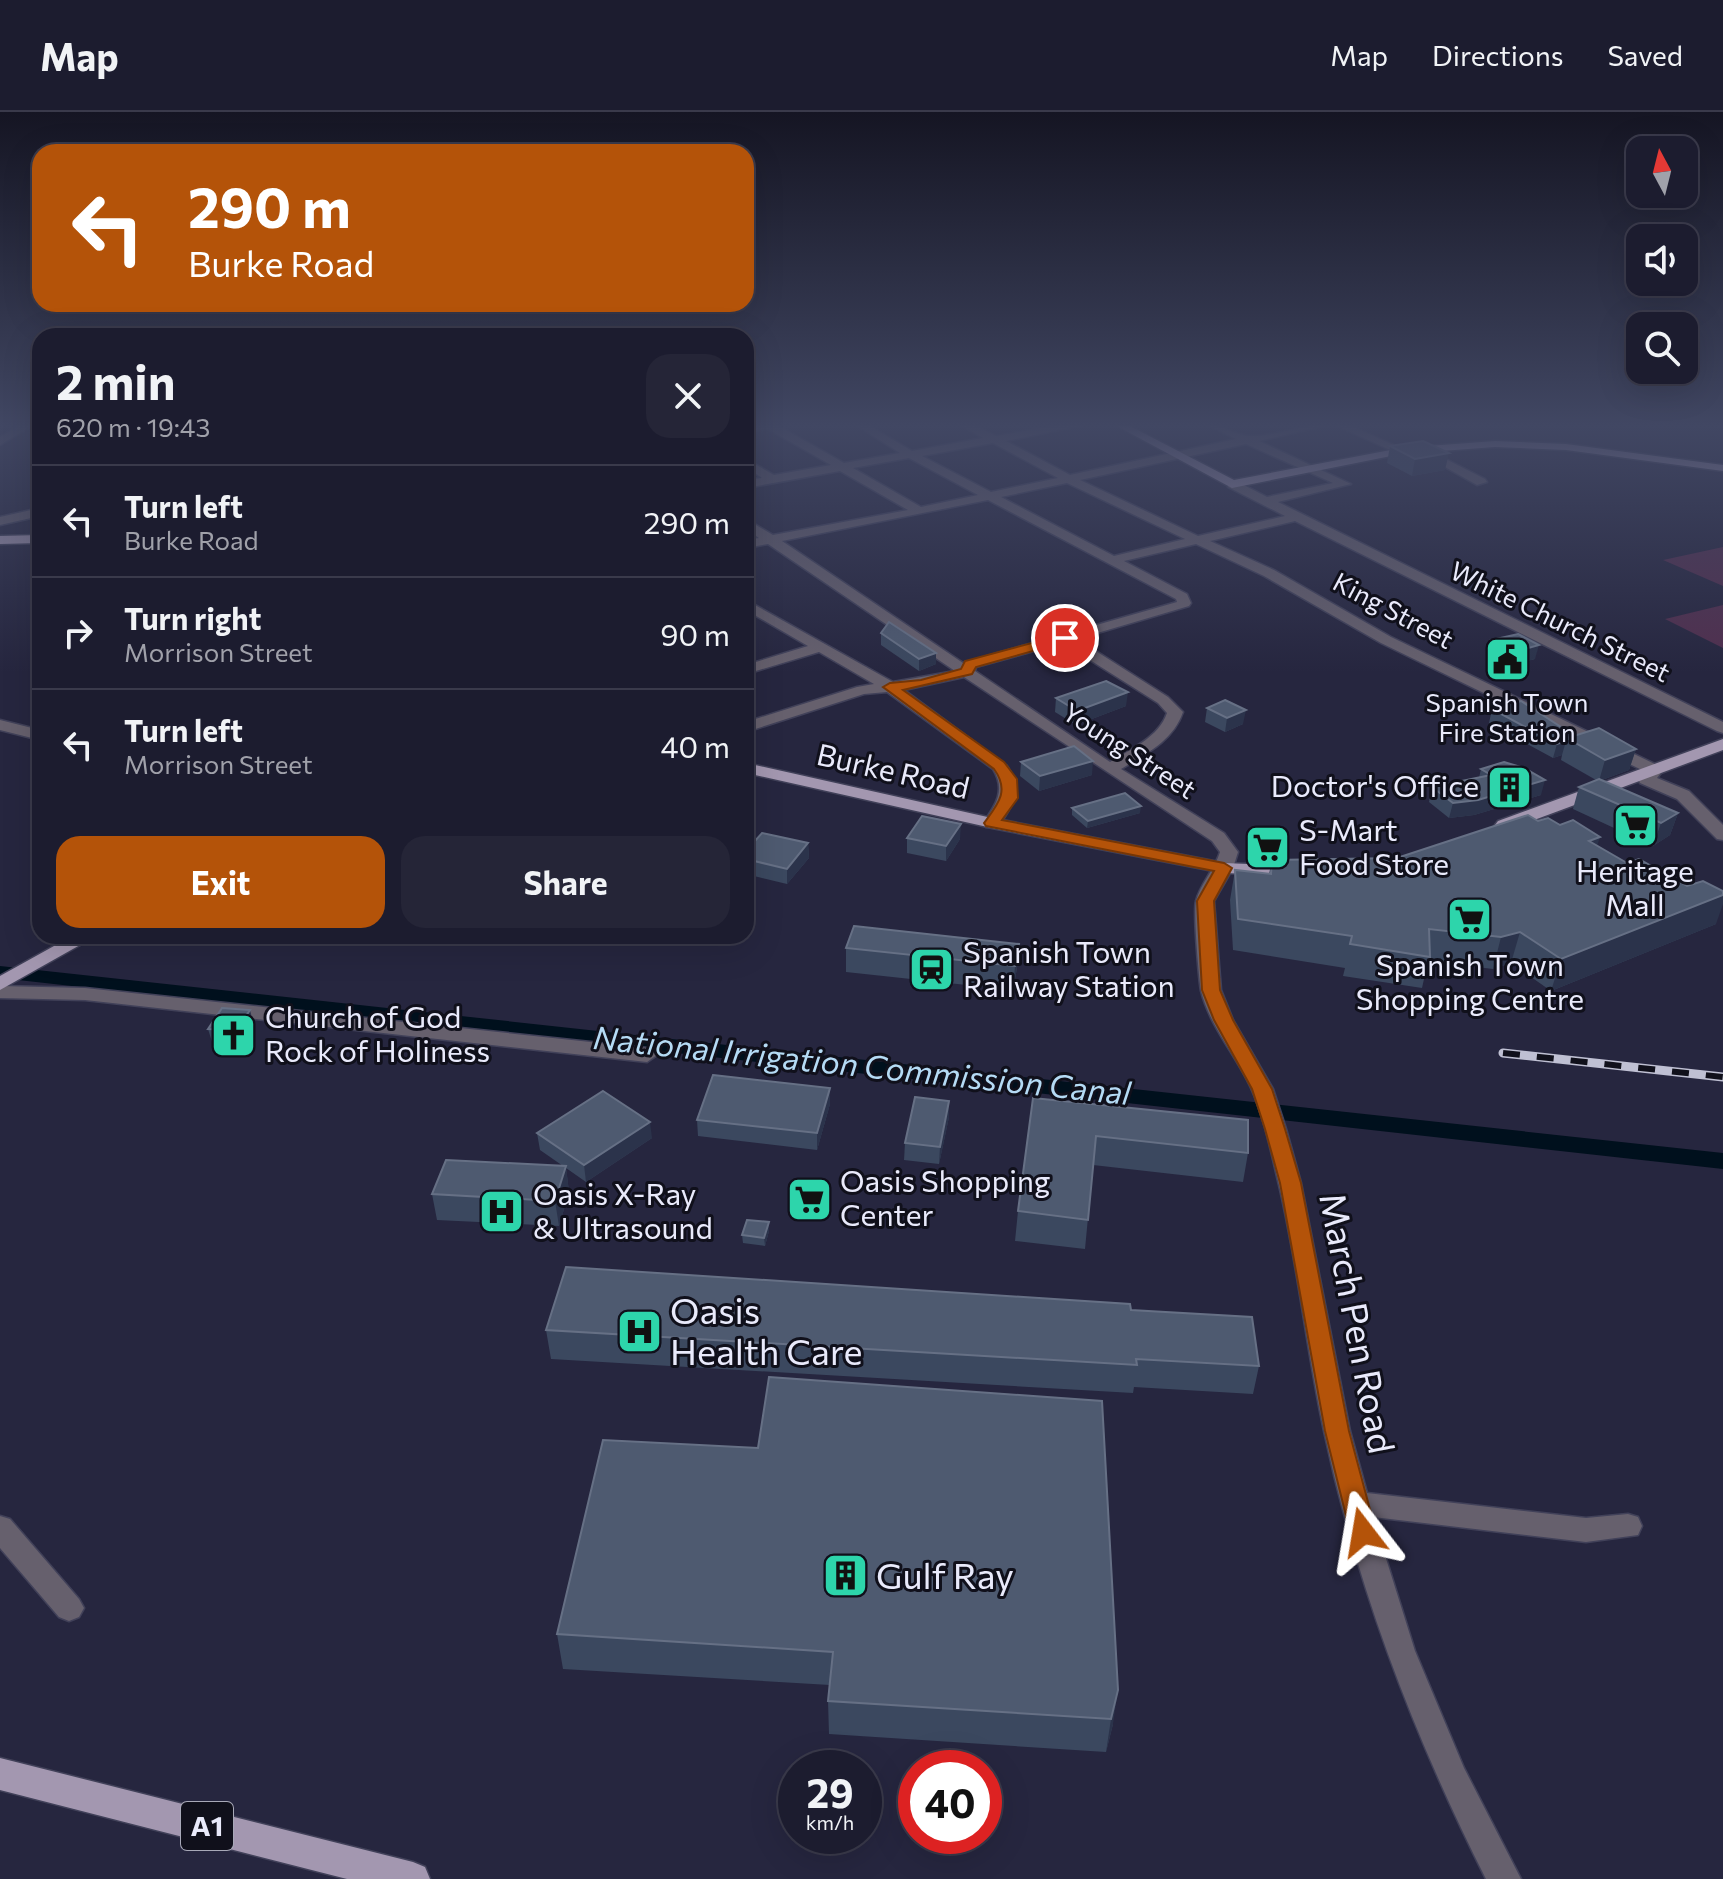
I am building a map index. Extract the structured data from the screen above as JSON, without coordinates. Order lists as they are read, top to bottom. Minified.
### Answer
{"streets":{"main road":["Burke Road","A1"],"street":["King Street","White Church Street","Young Street","March Pen Road"]},"crossings":[["Young Street","Burke Road"],["Young Street","March Pen Road"],["Burke Road","March Pen Road"]],"water":["National Irrigation Commission Canal"],"places":{"public building":["Spanish Town Fire Station"],"building":["Doctor's Office","Gulf Ray"],"supermarket":["Heritage Mall","S-Mart Food Store","Spanish Town Shopping Centre","Oasis Shopping Center"],"station":["Spanish Town Railway Station"],"church":["Church of God Rock of Holiness"],"hospital":["Oasis X-Ray & Ultrasound","Oasis Health Care"]},"north":"top","page":{"header":"Map","nav":["Map","Directions","Saved"],"turn":["290 m","Burke Road"],"heading":["2 min","620 m · 19:43"],"list":[{"name":"Turn left","note":"Burke Road","value":"290 m"},{"name":"Turn right","note":"Morrison Street","value":"90 m"},{"name":"Turn left","note":"Morrison Street","value":"40 m"}],"buttons":["Exit","Share"],"speed":"29 km/h","limit":"40"}}
